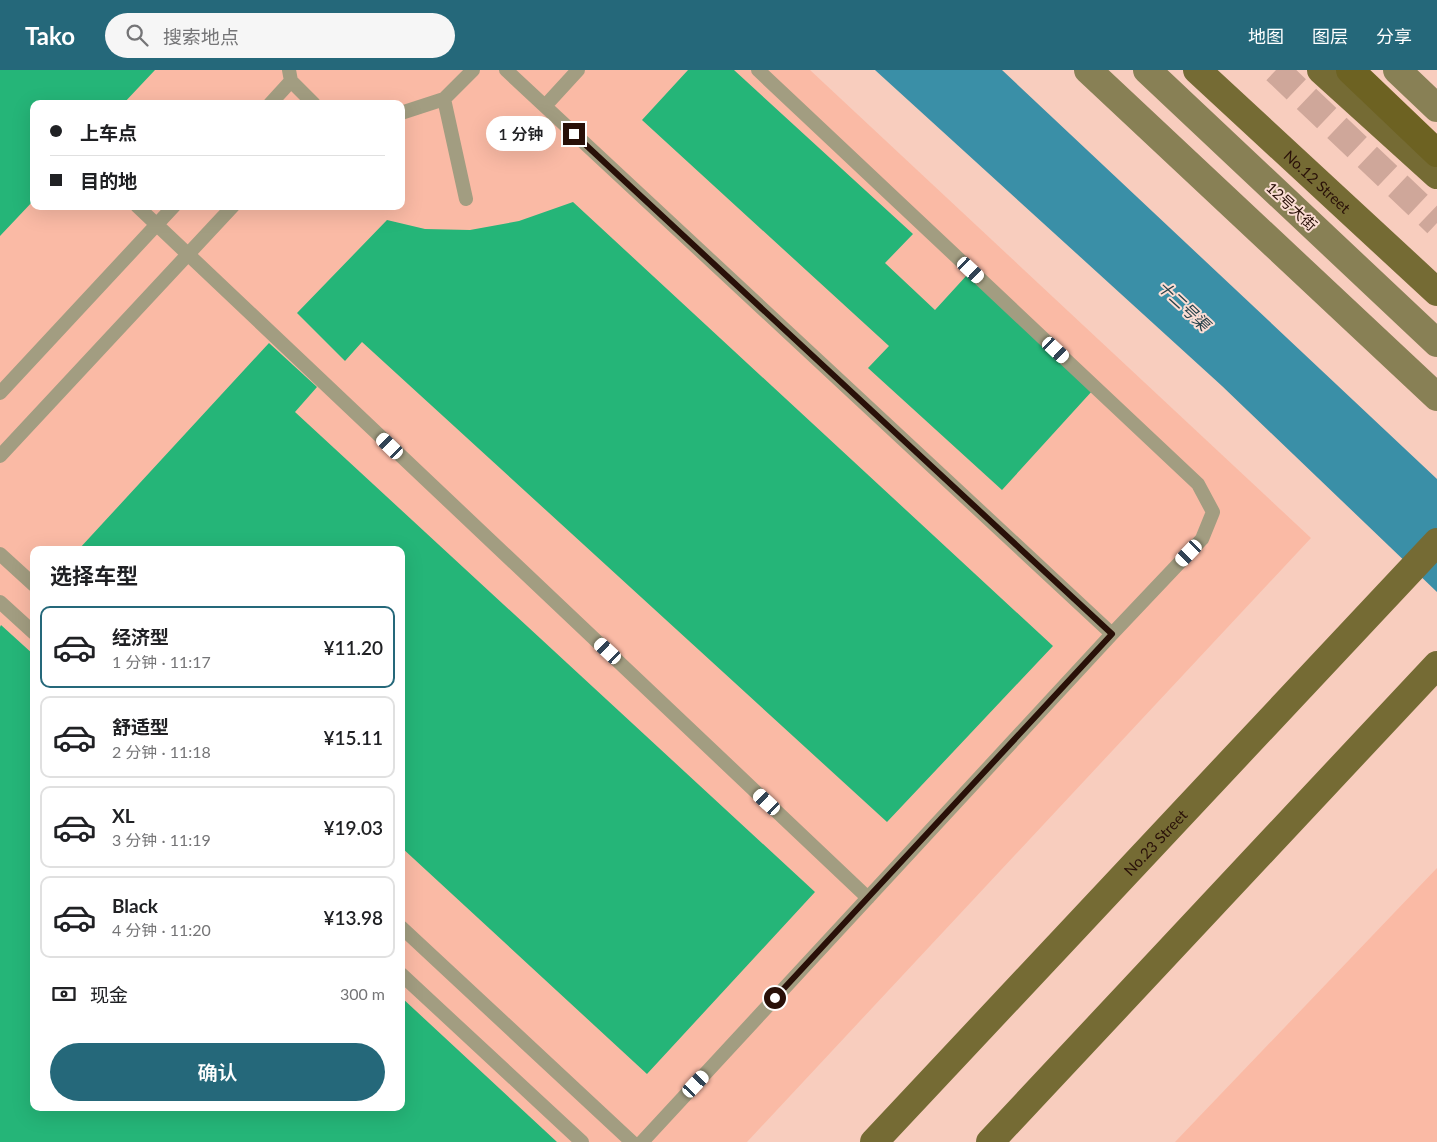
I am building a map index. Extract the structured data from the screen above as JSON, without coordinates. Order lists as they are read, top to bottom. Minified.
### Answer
{"streets":{"main road":["No.12 Street","12号大街","No.23 Street"]},"water":["十二号渠"],"page":{"header":"Tako","search":"搜索地点","nav":["地图","图层","分享"],"banner":["上车点","目的地"],"bubble":"1 分钟","heading":"选择车型","list":[{"name":"经济型","note":"1 分钟 · 11:17","value":"¥11.20"},{"name":"舒适型","note":"2 分钟 · 11:18","value":"¥15.11"},{"name":"XL","note":"3 分钟 · 11:19","value":"¥19.03"},{"name":"Black","note":"4 分钟 · 11:20","value":"¥13.98"}],"pay":["现金","300 m"],"buttons":"确认"}}
